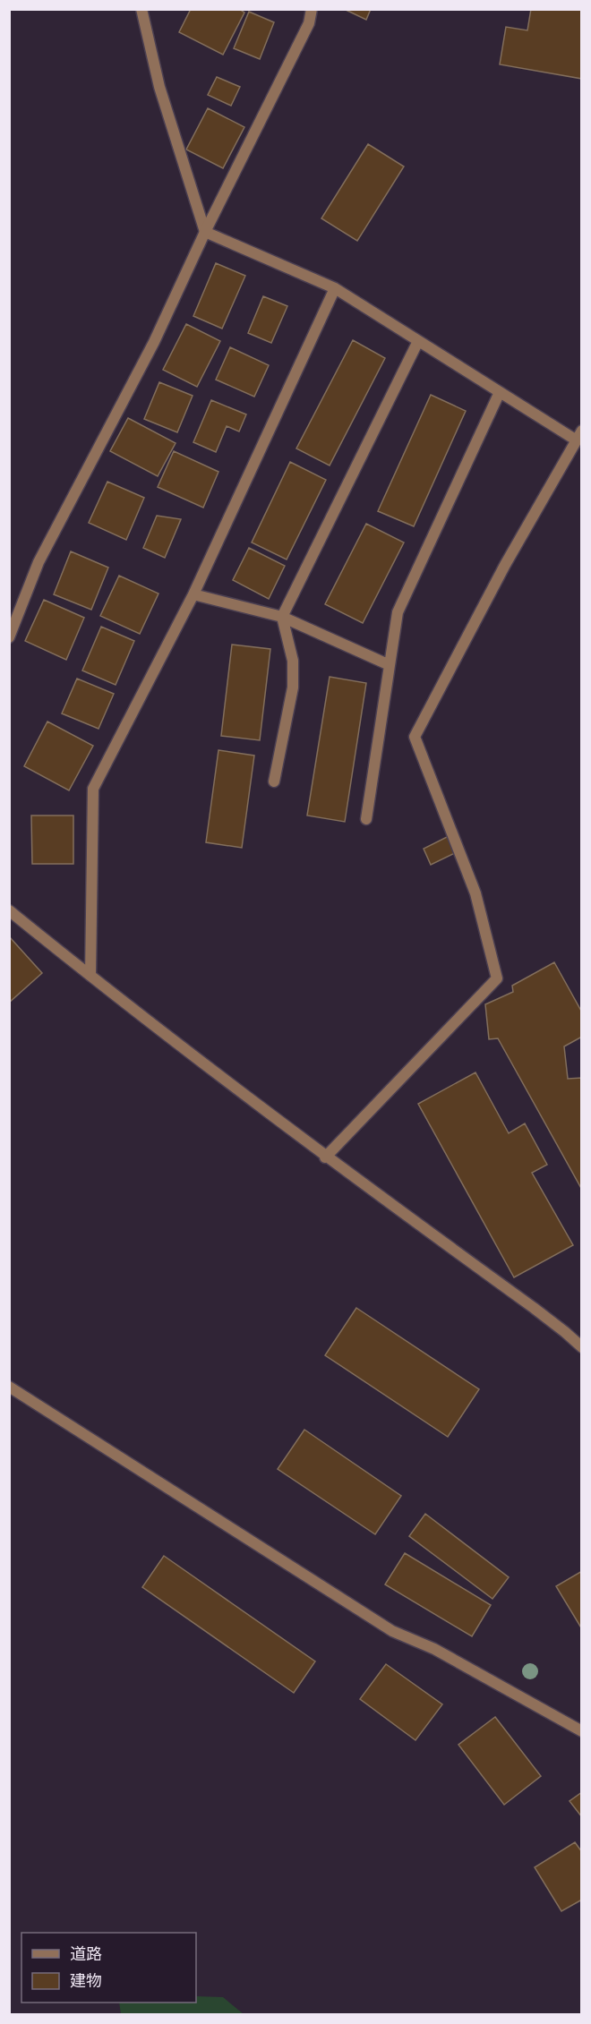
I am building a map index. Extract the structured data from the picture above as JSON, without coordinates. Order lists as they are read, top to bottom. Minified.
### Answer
{"legend":["道路","建物"]}
